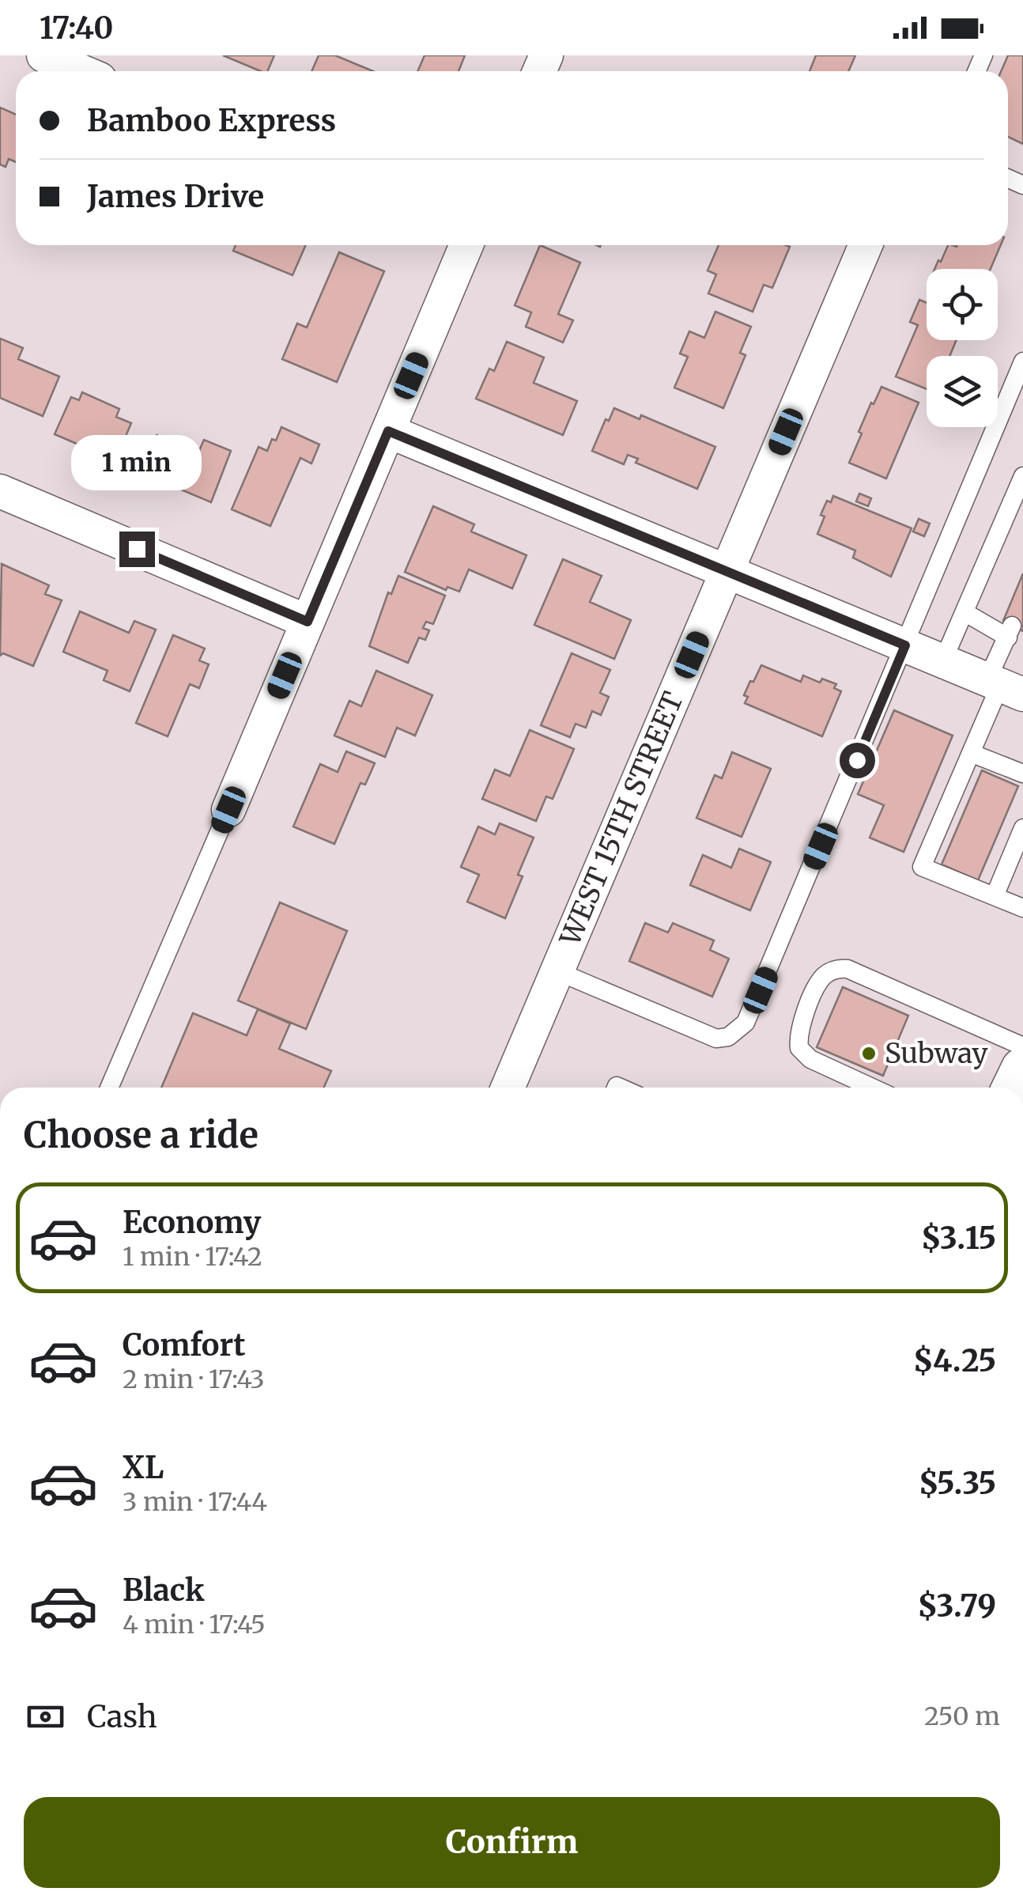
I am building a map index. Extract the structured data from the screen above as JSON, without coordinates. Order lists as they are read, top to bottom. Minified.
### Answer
{"streets":{"street":["WEST 15TH STREET"]},"places":["Subway"],"page":{"status":"17:40","banner":["Bamboo Express","James Drive"],"bubble":"1 min","heading":"Choose a ride","list":[{"name":"Economy","note":"1 min · 17:42","value":"$3.15"},{"name":"Comfort","note":"2 min · 17:43","value":"$4.25"},{"name":"XL","note":"3 min · 17:44","value":"$5.35"},{"name":"Black","note":"4 min · 17:45","value":"$3.79"}],"pay":["Cash","250 m"],"buttons":"Confirm"}}
